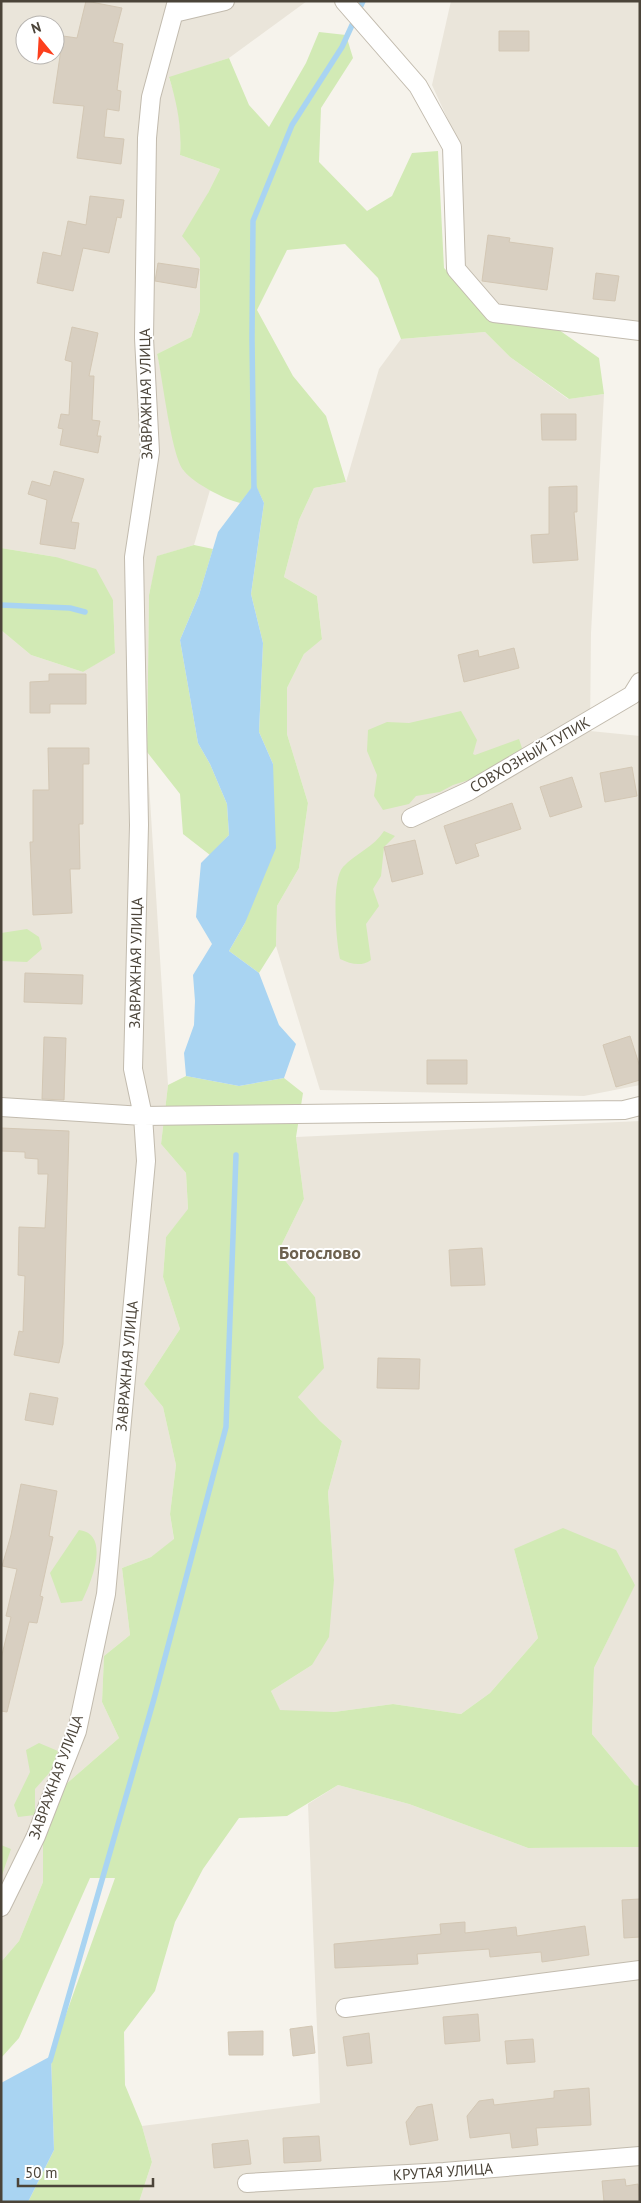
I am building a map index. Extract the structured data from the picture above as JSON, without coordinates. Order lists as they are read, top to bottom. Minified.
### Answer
{"streets":{"street":["ЗАВРАЖНАЯ УЛИЦА","СОВХОЗНЫЙ ТУПИК","КРУТАЯ УЛИЦА"]},"districts":["Богослово"],"scale_bar":"50 m","north":"top"}
